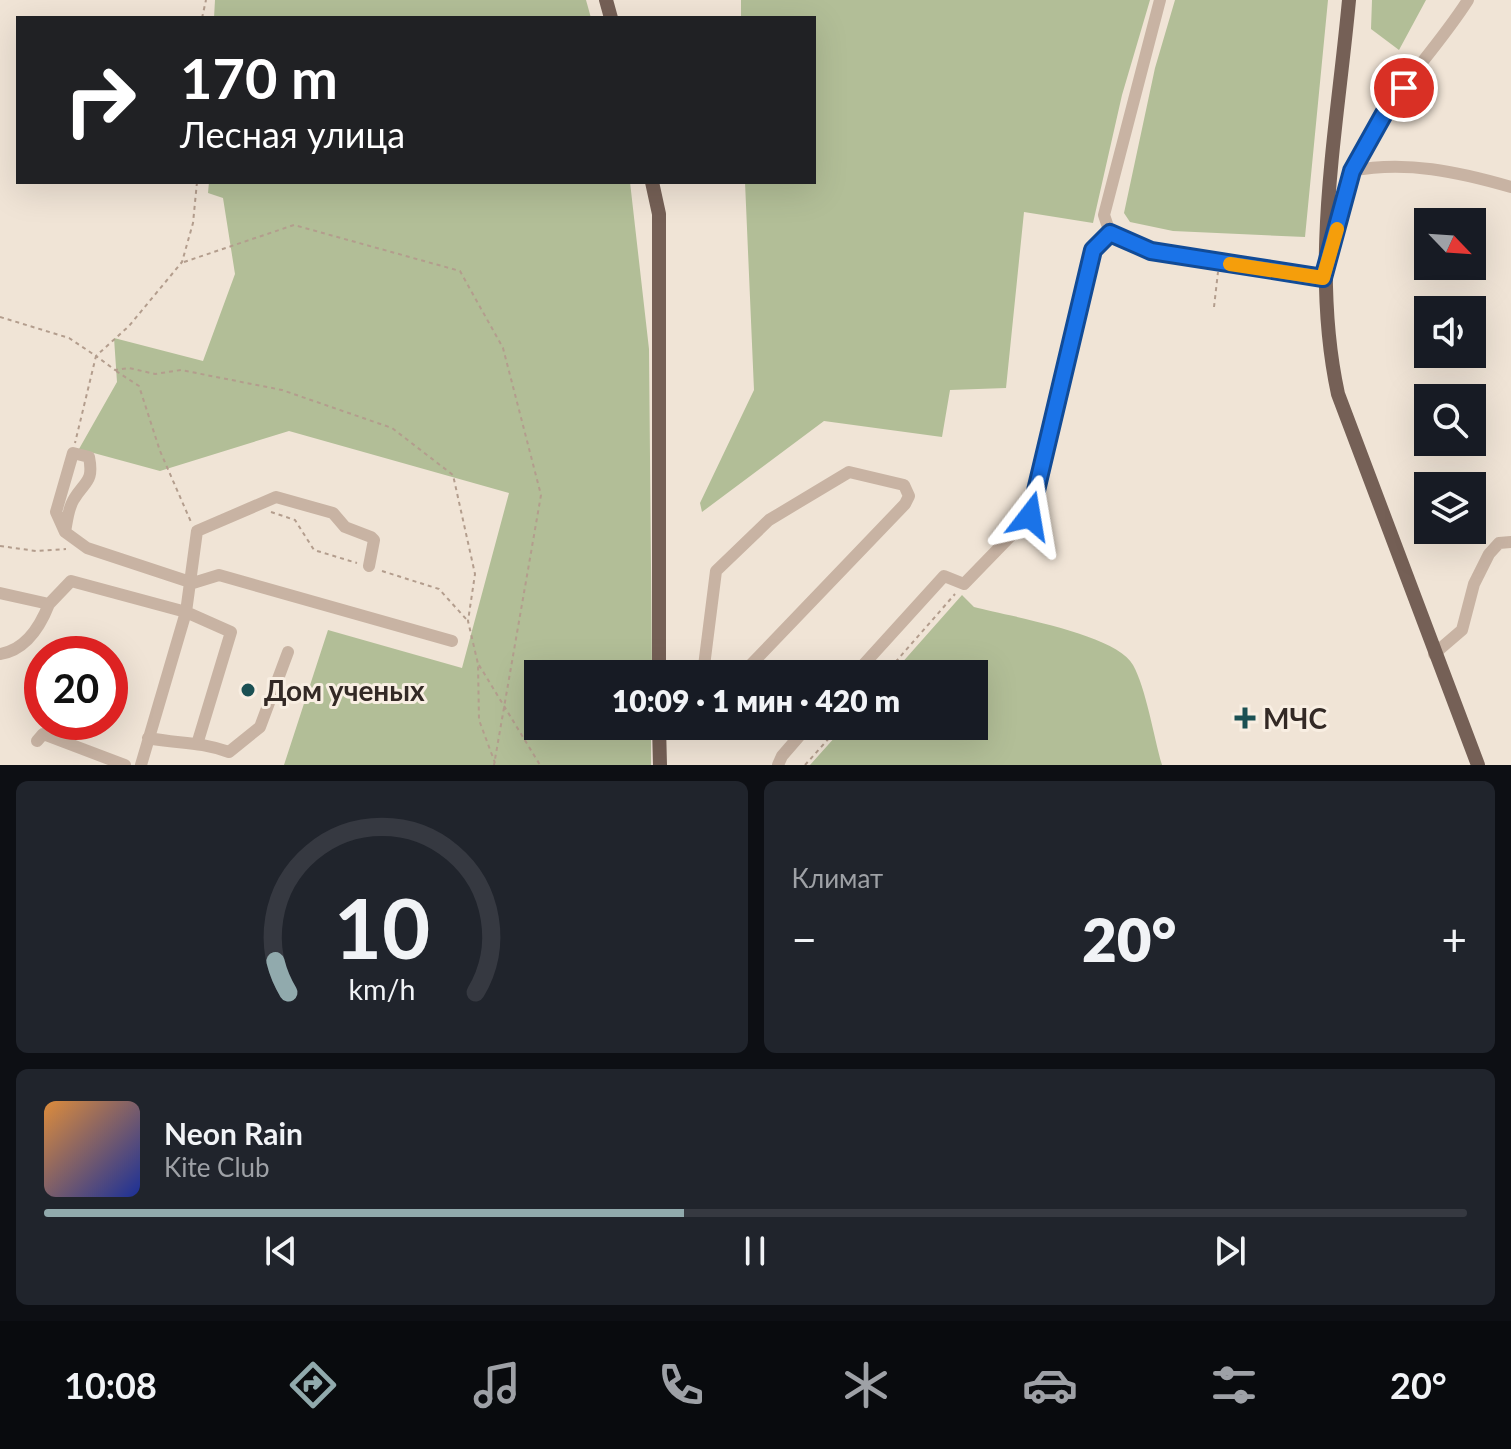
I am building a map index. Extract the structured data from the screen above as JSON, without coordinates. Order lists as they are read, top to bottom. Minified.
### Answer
{"places":{"other":["Дом ученых"],"health":["МЧС"]},"north":"bottom right","page":{"turn":["170 m","Лесная улица"],"limit":"20","trip":"10:09 · 1 мин · 420 m","tile":"Климат","heat":["−","20°","+"],"song":["Neon Rain","Kite Club"],"tabs":["10:08","20°"],"gauge":["10","km/h"]}}
